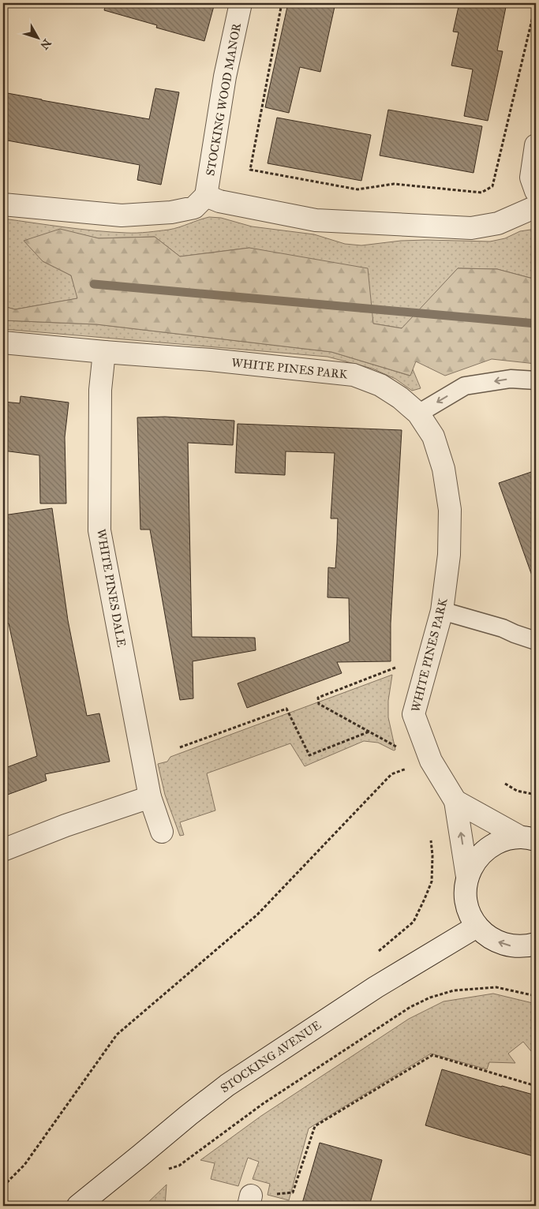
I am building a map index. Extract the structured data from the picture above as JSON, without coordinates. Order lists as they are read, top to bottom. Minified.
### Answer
{"streets":{"street":["STOCKING WOOD MANOR","WHITE PINES PARK","WHITE PINES DALE","STOCKING AVENUE"]},"crossings":[["WHITE PINES PARK","WHITE PINES DALE"]],"north":"bottom right"}
